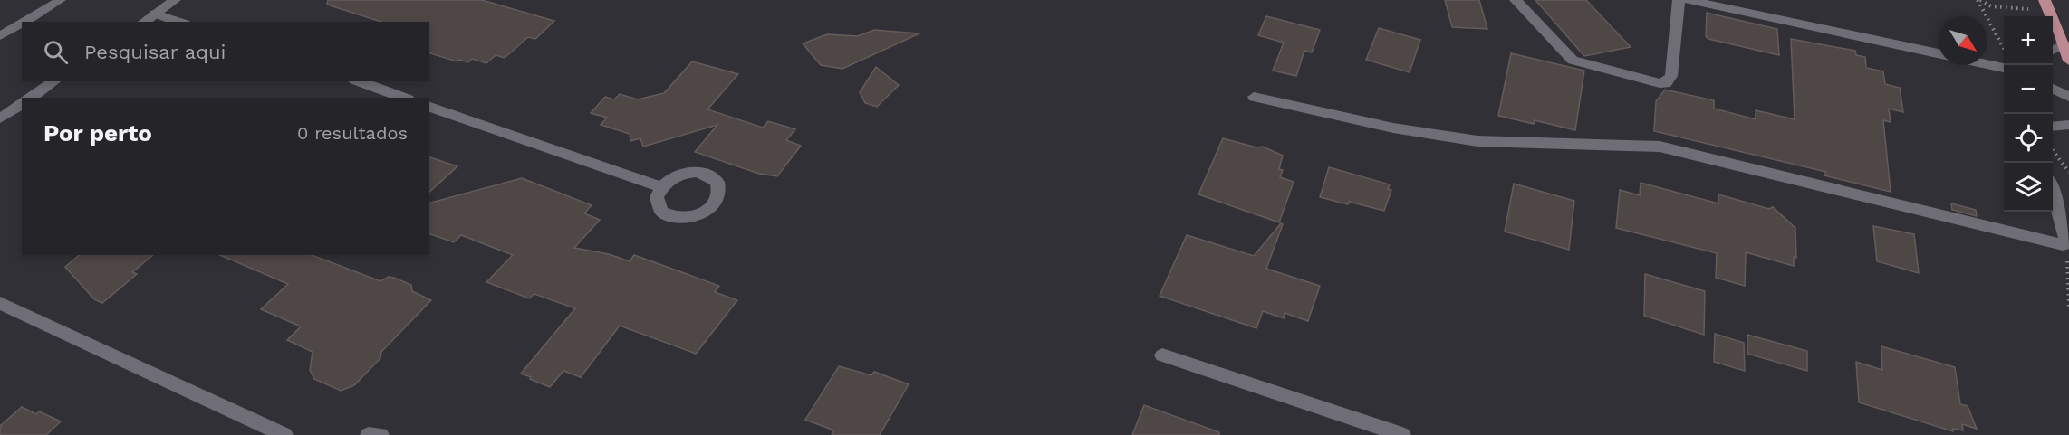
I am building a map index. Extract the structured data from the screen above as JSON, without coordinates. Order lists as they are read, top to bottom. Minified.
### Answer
{"north":"bottom right","page":{"map_buttons":["+","−"],"search":"Pesquisar aqui","heading":["Por perto","0 resultados"]}}
